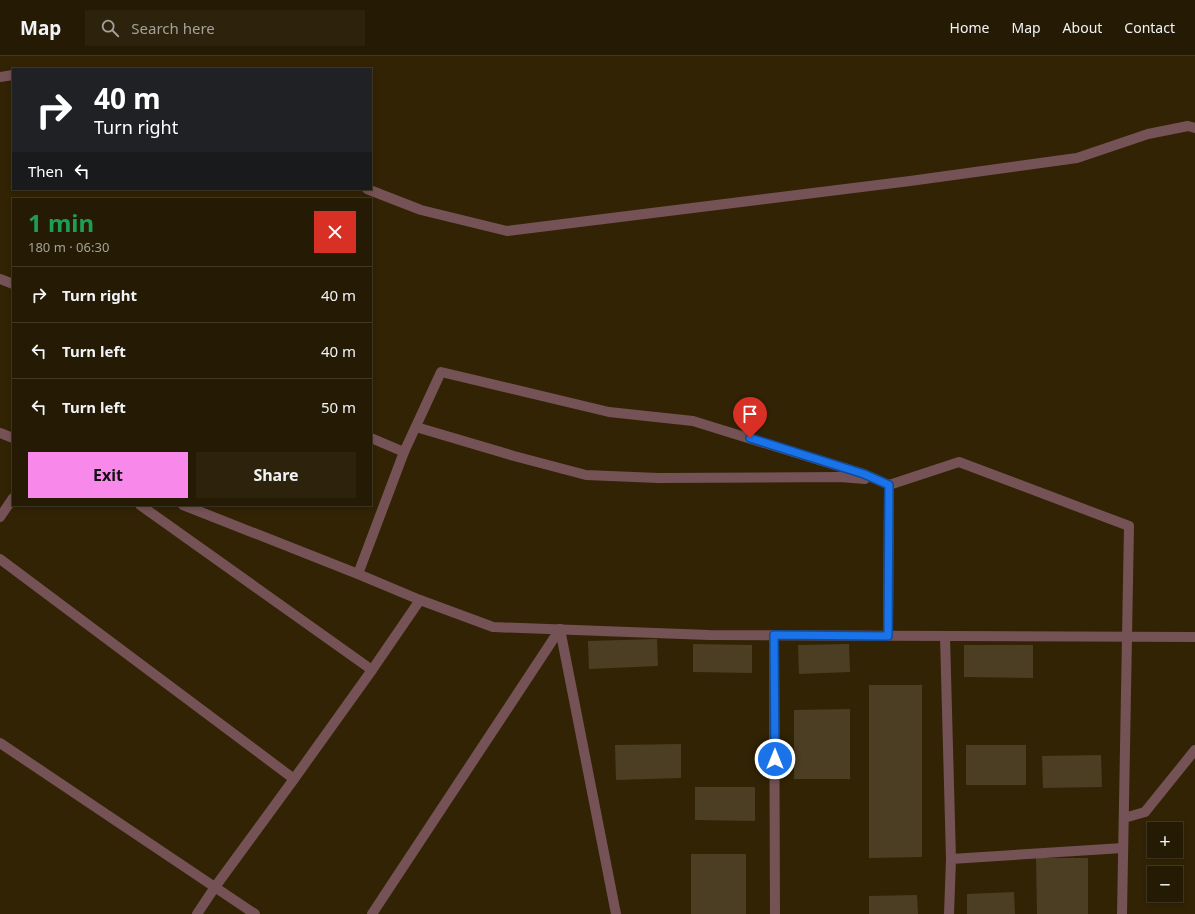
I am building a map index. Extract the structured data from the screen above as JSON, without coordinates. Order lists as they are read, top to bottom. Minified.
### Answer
{"page":{"header":"Map","search":"Search here","nav":["Home","Map","About","Contact"],"turn":["40 m","Turn right"],"then":"Then","heading":["1 min","180 m · 06:30"],"list":[{"name":"Turn right","value":"40 m"},{"name":"Turn left","value":"40 m"},{"name":"Turn left","value":"50 m"}],"buttons":["Exit","Share"],"map_buttons":["+","−"]}}
